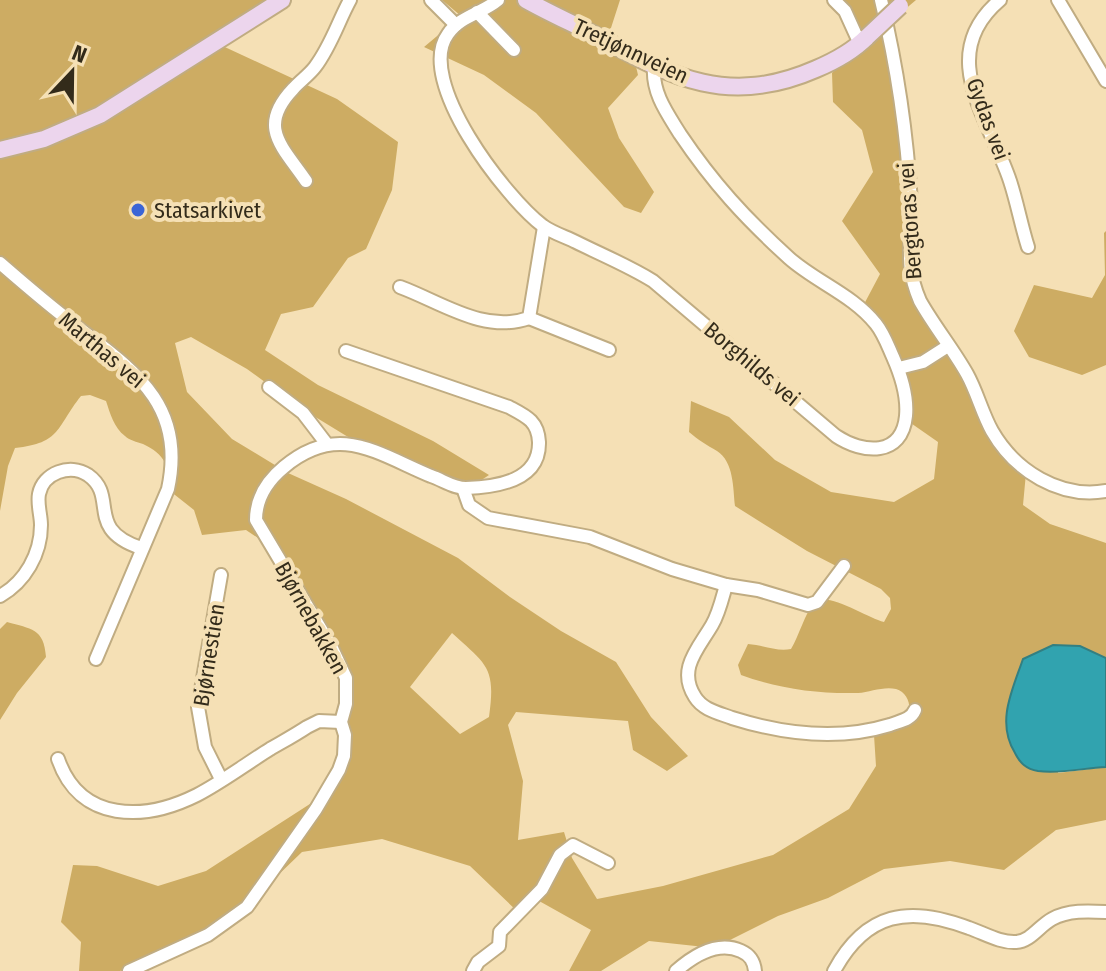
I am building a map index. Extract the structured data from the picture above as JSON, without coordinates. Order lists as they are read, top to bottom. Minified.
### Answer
{"streets":{"street":["Tretjønnveien","Gydas vei","Bergtoras vei","Marthas vei","Borghilds vei","Bjørnebakken","Bjørnestien"]},"crossings":[["Tretjønnveien","Borghilds vei"]],"places":["Statsarkivet"],"north":"top"}
